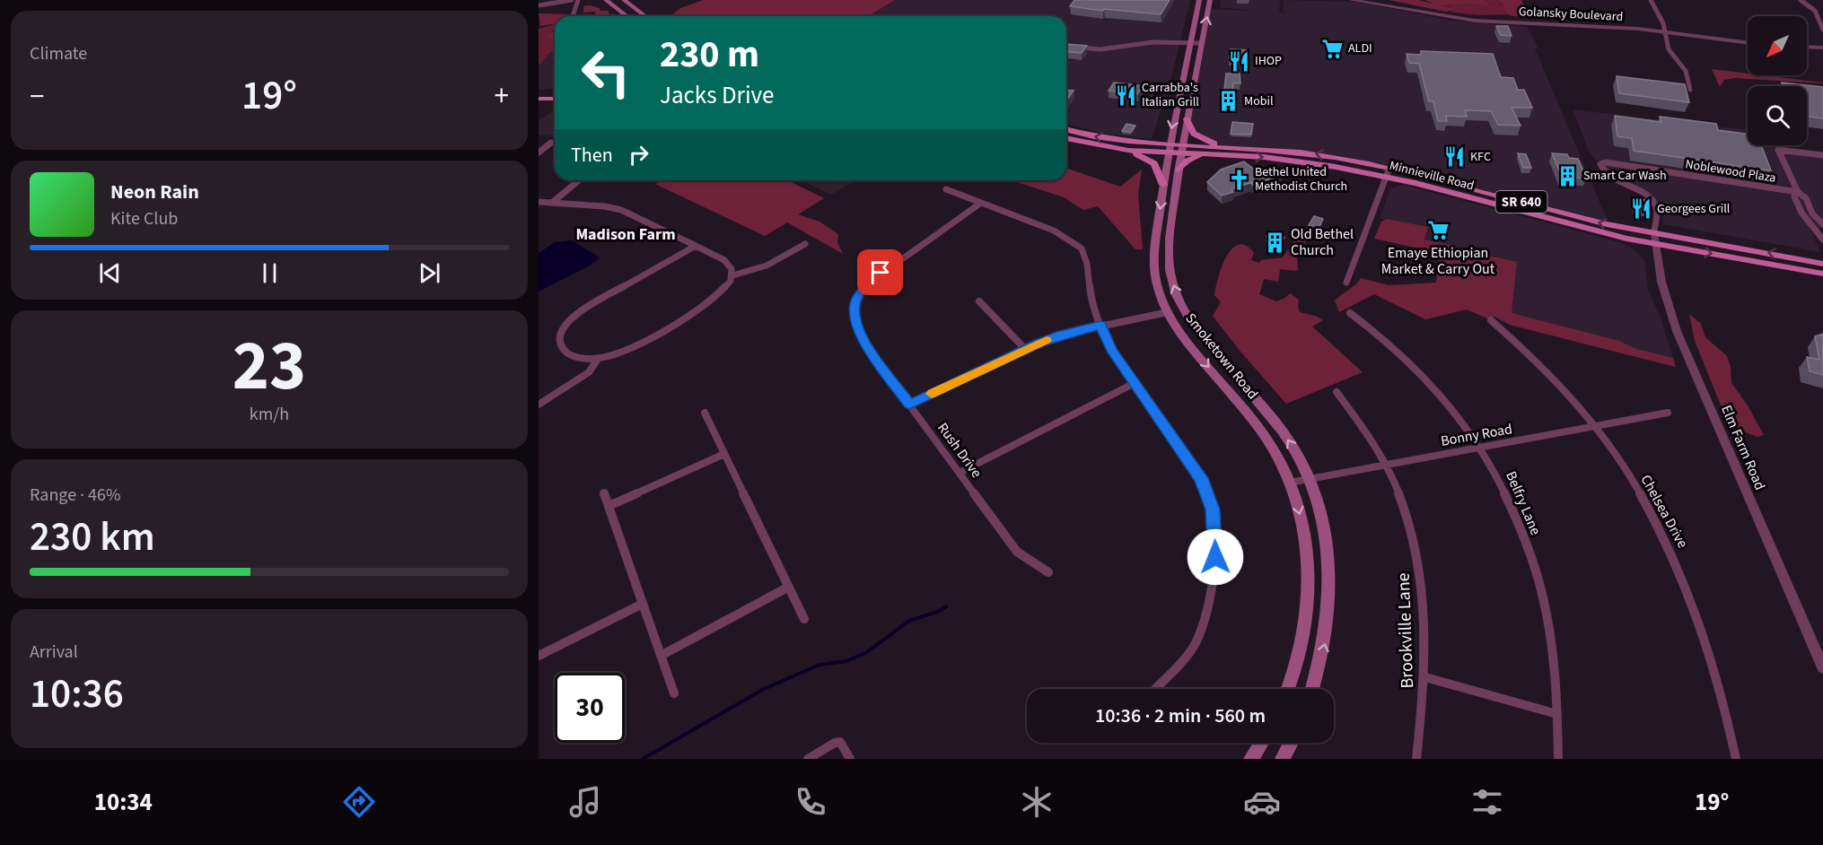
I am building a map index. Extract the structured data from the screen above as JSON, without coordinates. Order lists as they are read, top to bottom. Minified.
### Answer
{"streets":{"main road":["Minnieville Road","SR 640","Smoketown Road"],"street":["Golansky Boulevard","Noblewood Plaza","Bonny Road","Elm Farm Road","Rush Drive","Belfry Lane","Chelsea Drive","Brookville Lane"]},"crossings":[["Noblewood Plaza","Minnieville Road"],["Noblewood Plaza","Elm Farm Road"],["Minnieville Road","Smoketown Road"],["Minnieville Road","Elm Farm Road"],["Smoketown Road","Bonny Road"],["Bonny Road","Belfry Lane"],["Bonny Road","Chelsea Drive"],["Bonny Road","Brookville Lane"]],"districts":["Madison Farm"],"places":{"supermarket":["ALDI","Emaye Ethiopian Market & Carry Out"],"restaurant":["IHOP","Carrabba's Italian Grill","KFC","Georgees Grill"],"building":["Mobil","Smart Car Wash","Old Bethel Church"],"church":["Bethel United Methodist Church"]},"north":"bottom left","page":{"tile":["Climate",["23","km/h"],["Range · 46%","230 km"],["Arrival","10:36"]],"turn":["230 m","Jacks Drive"],"heat":["−","19°","+"],"then":"Then","song":["Neon Rain","Kite Club"],"limit":"30","trip":"10:36 · 2 min · 560 m","tabs":["10:34","19°"]}}
